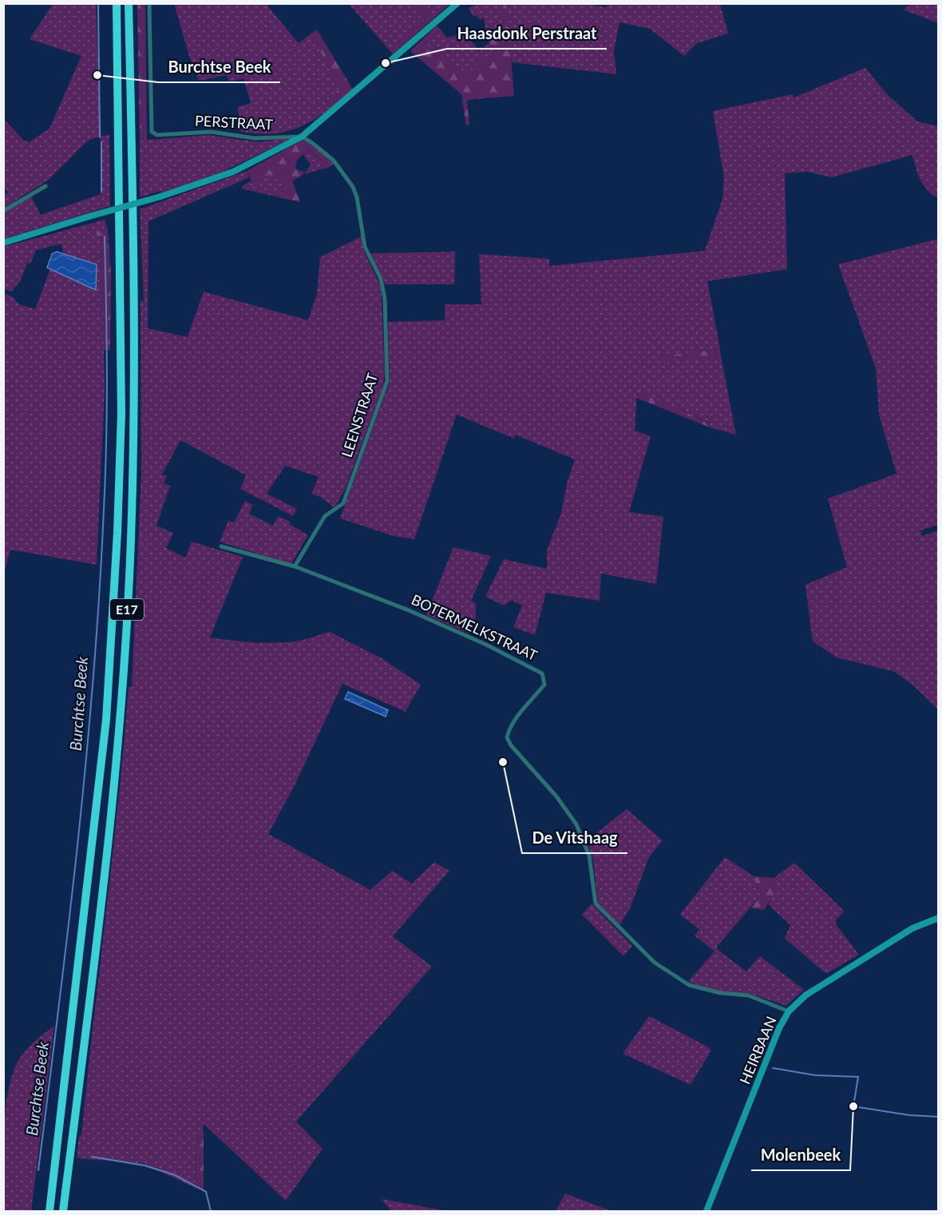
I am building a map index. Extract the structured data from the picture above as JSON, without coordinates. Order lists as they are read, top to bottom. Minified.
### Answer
{"streets":{"highway":["E17"],"street":["PERSTRAAT","LEENSTRAAT","BOTERMELKSTRAAT","HEIRBAAN"]},"crossings":[["PERSTRAAT","LEENSTRAAT"],["LEENSTRAAT","BOTERMELKSTRAAT"],["BOTERMELKSTRAAT","HEIRBAAN"]],"water":["Burchtse Beek"],"places":["Haasdonk Perstraat","Burchtse Beek","De Vitshaag","Molenbeek"]}
